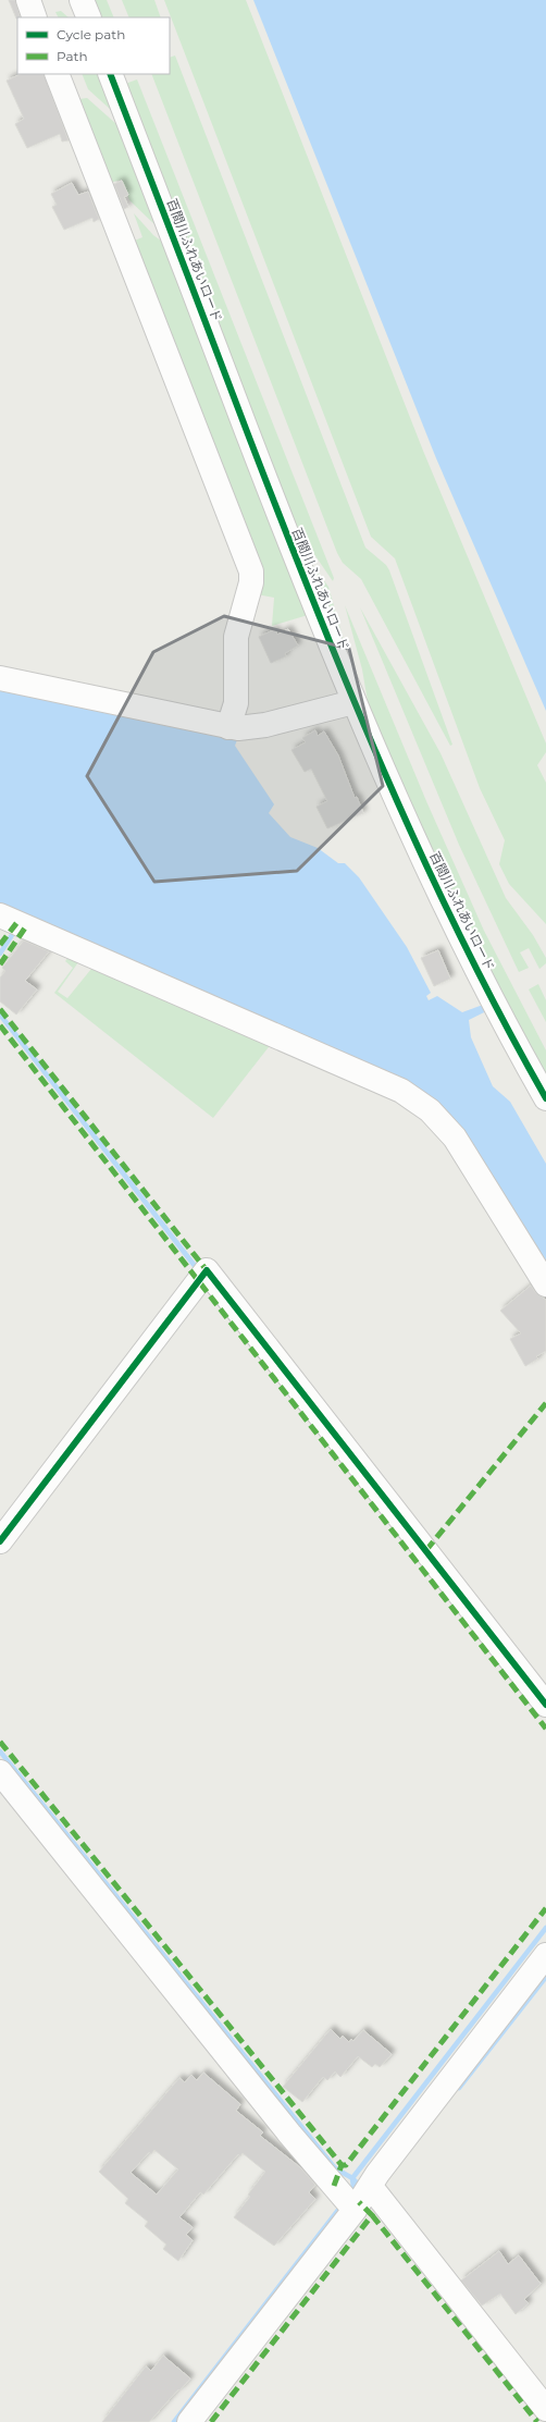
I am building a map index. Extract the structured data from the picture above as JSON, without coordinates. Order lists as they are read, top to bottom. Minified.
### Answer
{"streets":{"street":["百間川ふれあいロード"]},"legend":["Cycle path","Path"]}
